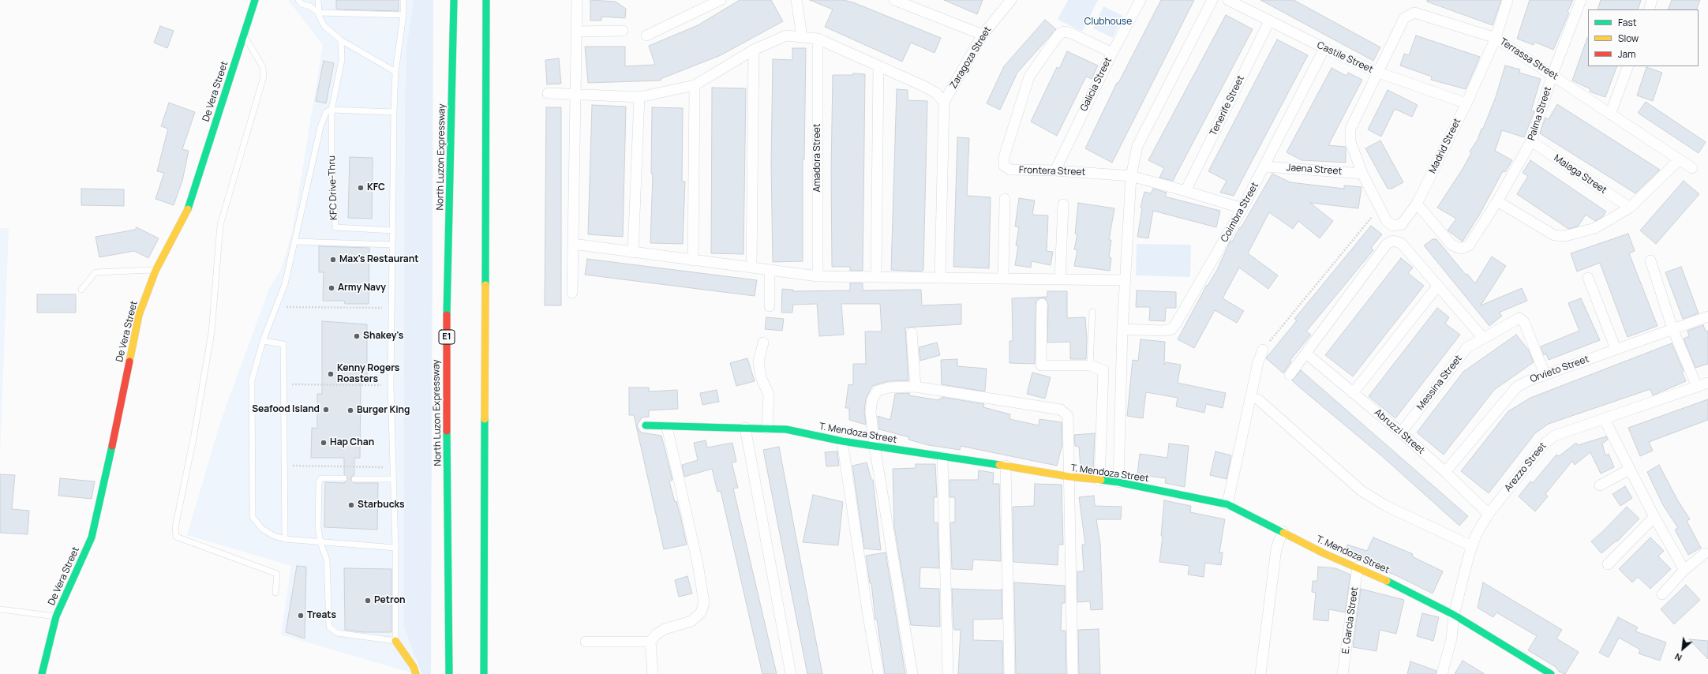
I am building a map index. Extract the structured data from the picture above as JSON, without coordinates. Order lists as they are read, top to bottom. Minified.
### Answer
{"streets":{"main road":["De Vera Street","North Luzon Expressway","E1","T. Mendoza Street"],"street":["Zaragoza Street","Castile Street","Terrassa Street","Galicia Street","Tenerife Street","Palma Street","Madrid Street","Amadora Street","Jaena Street","Frontera Street","Malaga Street","Coimbra Street","Orvieto Street","Messina Street","Abruzzi Street","Arezzo Street","E. Garcia Street"],"lane":["KFC Drive-Thru"]},"crossings":[["Castile Street","Terrassa Street"],["Castile Street","Tenerife Street"],["Castile Street","Madrid Street"],["Castile Street","Coimbra Street"],["Terrassa Street","Palma Street"],["Terrassa Street","Madrid Street"],["Terrassa Street","Jaena Street"],["Galicia Street","Frontera Street"],["Tenerife Street","Frontera Street"],["Palma Street","Madrid Street"],["Palma Street","Malaga Street"],["Madrid Street","Jaena Street"],["Jaena Street","Coimbra Street"],["Frontera Street","Coimbra Street"],["Orvieto Street","Messina Street"],["Orvieto Street","Abruzzi Street"],["Messina Street","Abruzzi Street"],["Abruzzi Street","Arezzo Street"],["T. Mendoza Street","Arezzo Street"],["T. Mendoza Street","E. Garcia Street"]],"parks":["Clubhouse"],"places":["KFC","Max's Restaurant","Army Navy","Shakey's","Kenny Rogers Roasters","Seafood Island","Burger King","Hap Chan","Starbucks","Petron","Treats"],"legend":["Fast","Slow","Jam"],"north":"bottom left"}
